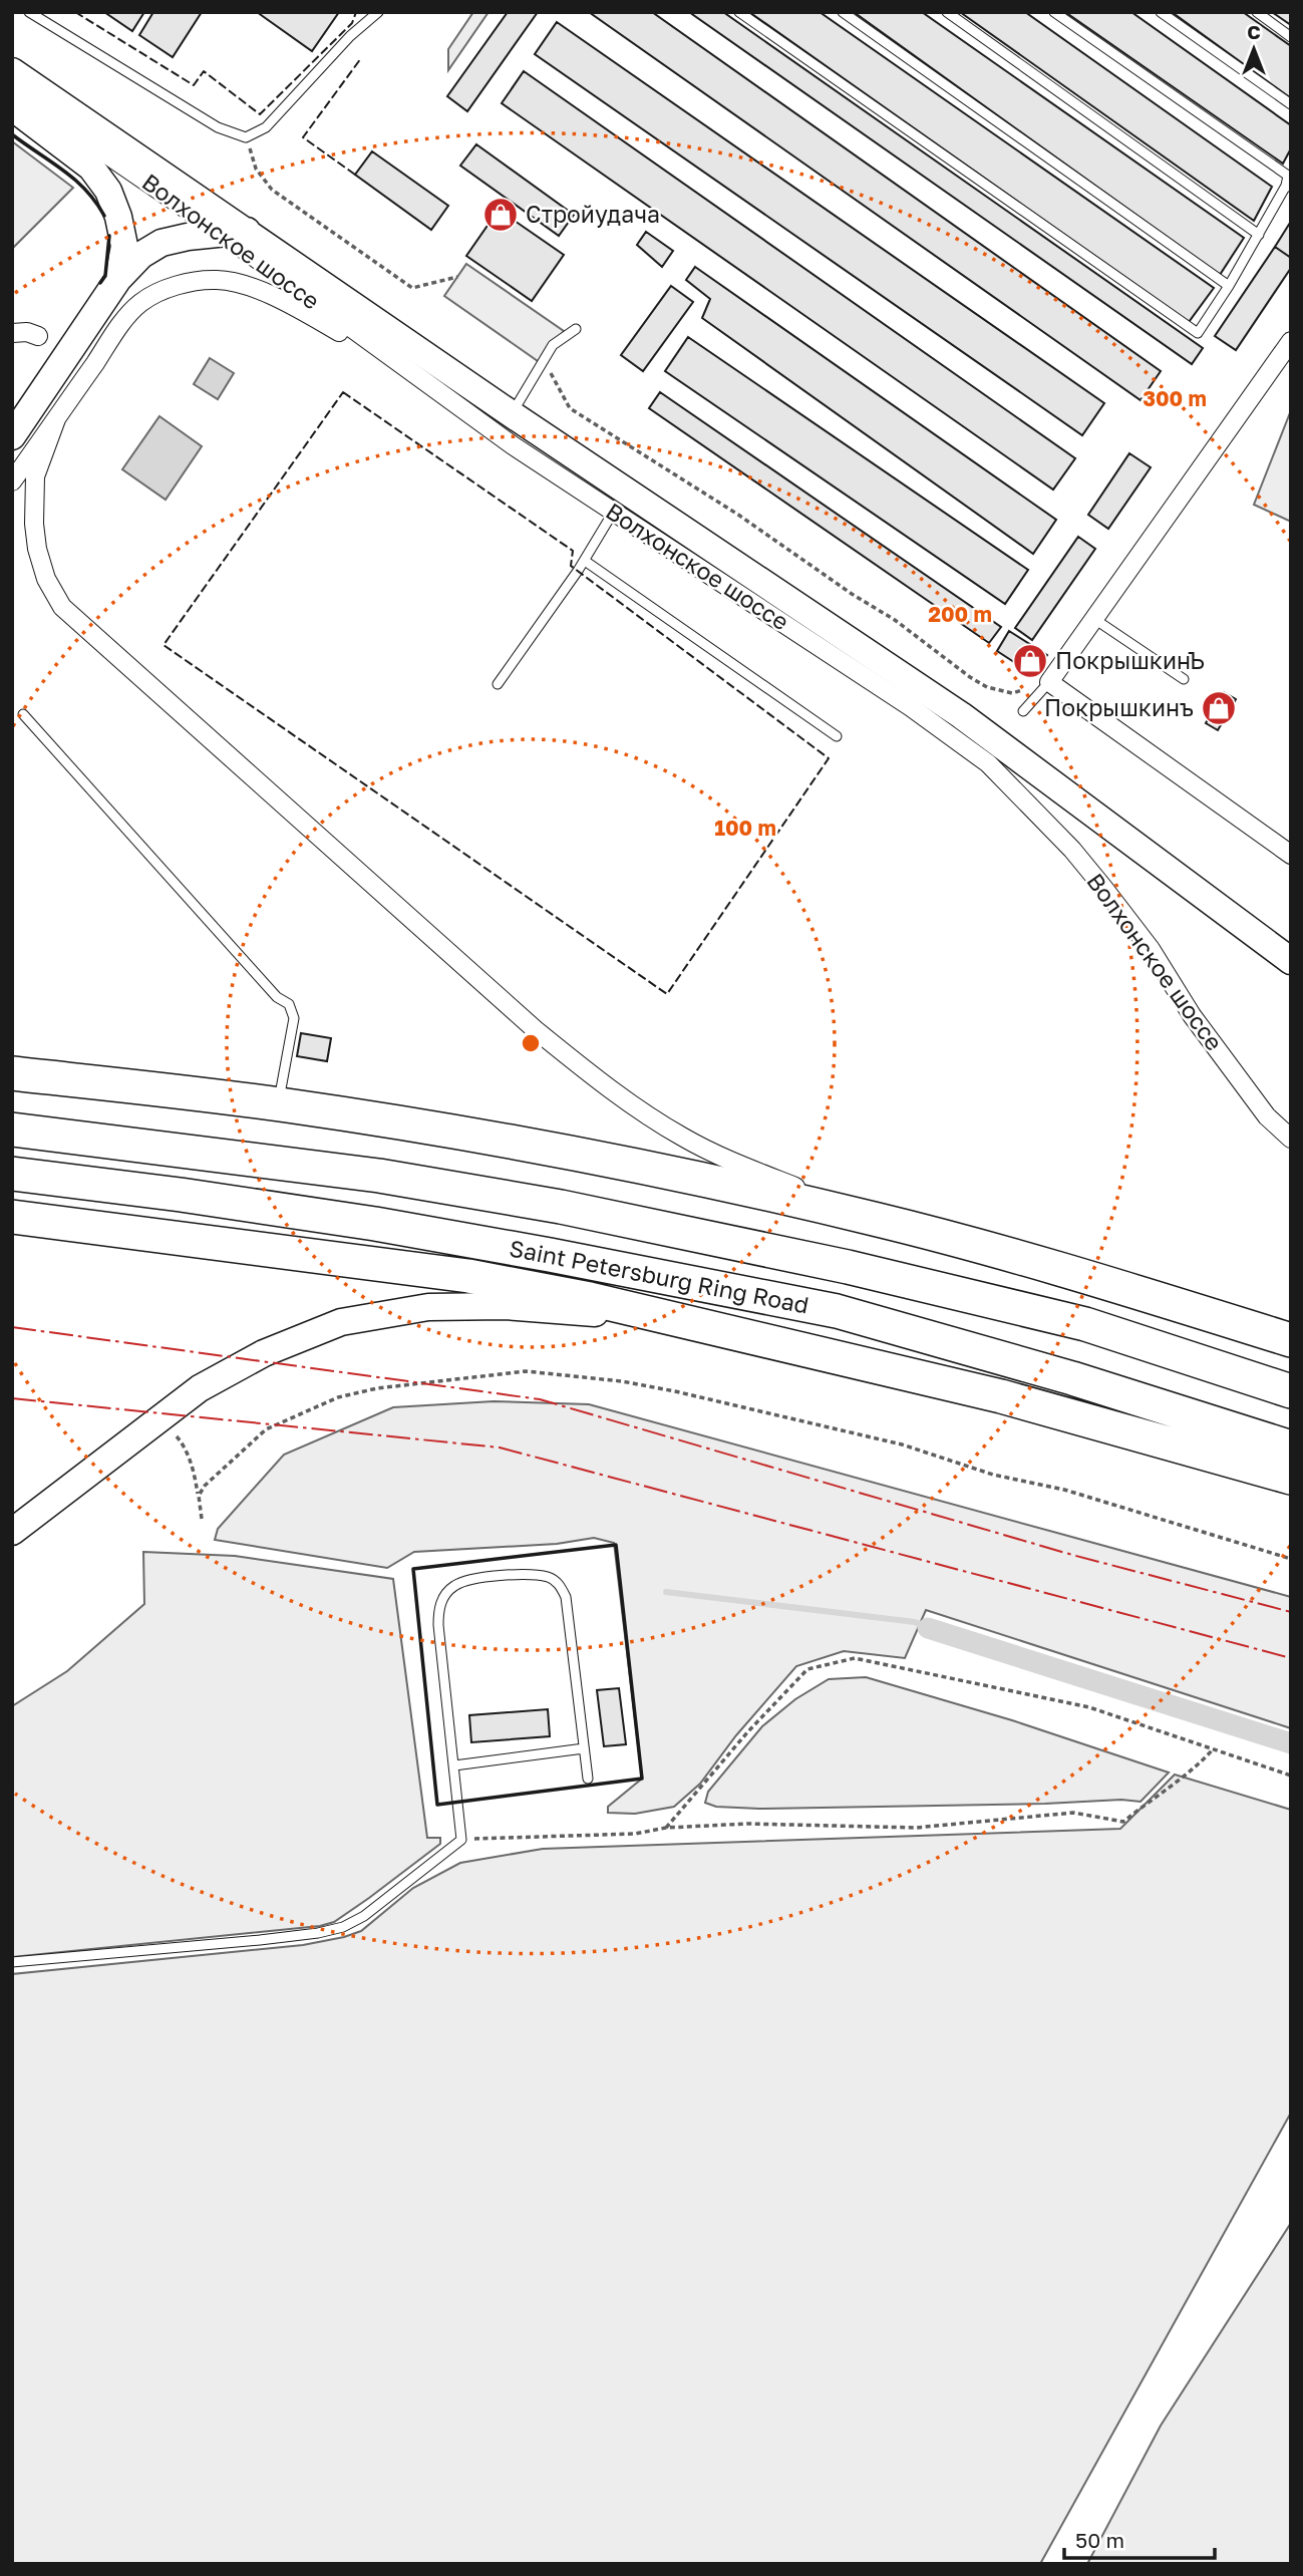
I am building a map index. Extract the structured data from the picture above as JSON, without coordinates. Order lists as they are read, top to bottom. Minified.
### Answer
{"streets":{"highway":["Saint Petersburg Ring Road"],"main road":["Волхонское шоссе"]},"places":{"shop":["Стройудача","ПокрышкинЪ","Покрышкинъ"]},"scale_bar":"50 m","north":"top","rings":["300 m","200 m","100 m"]}
